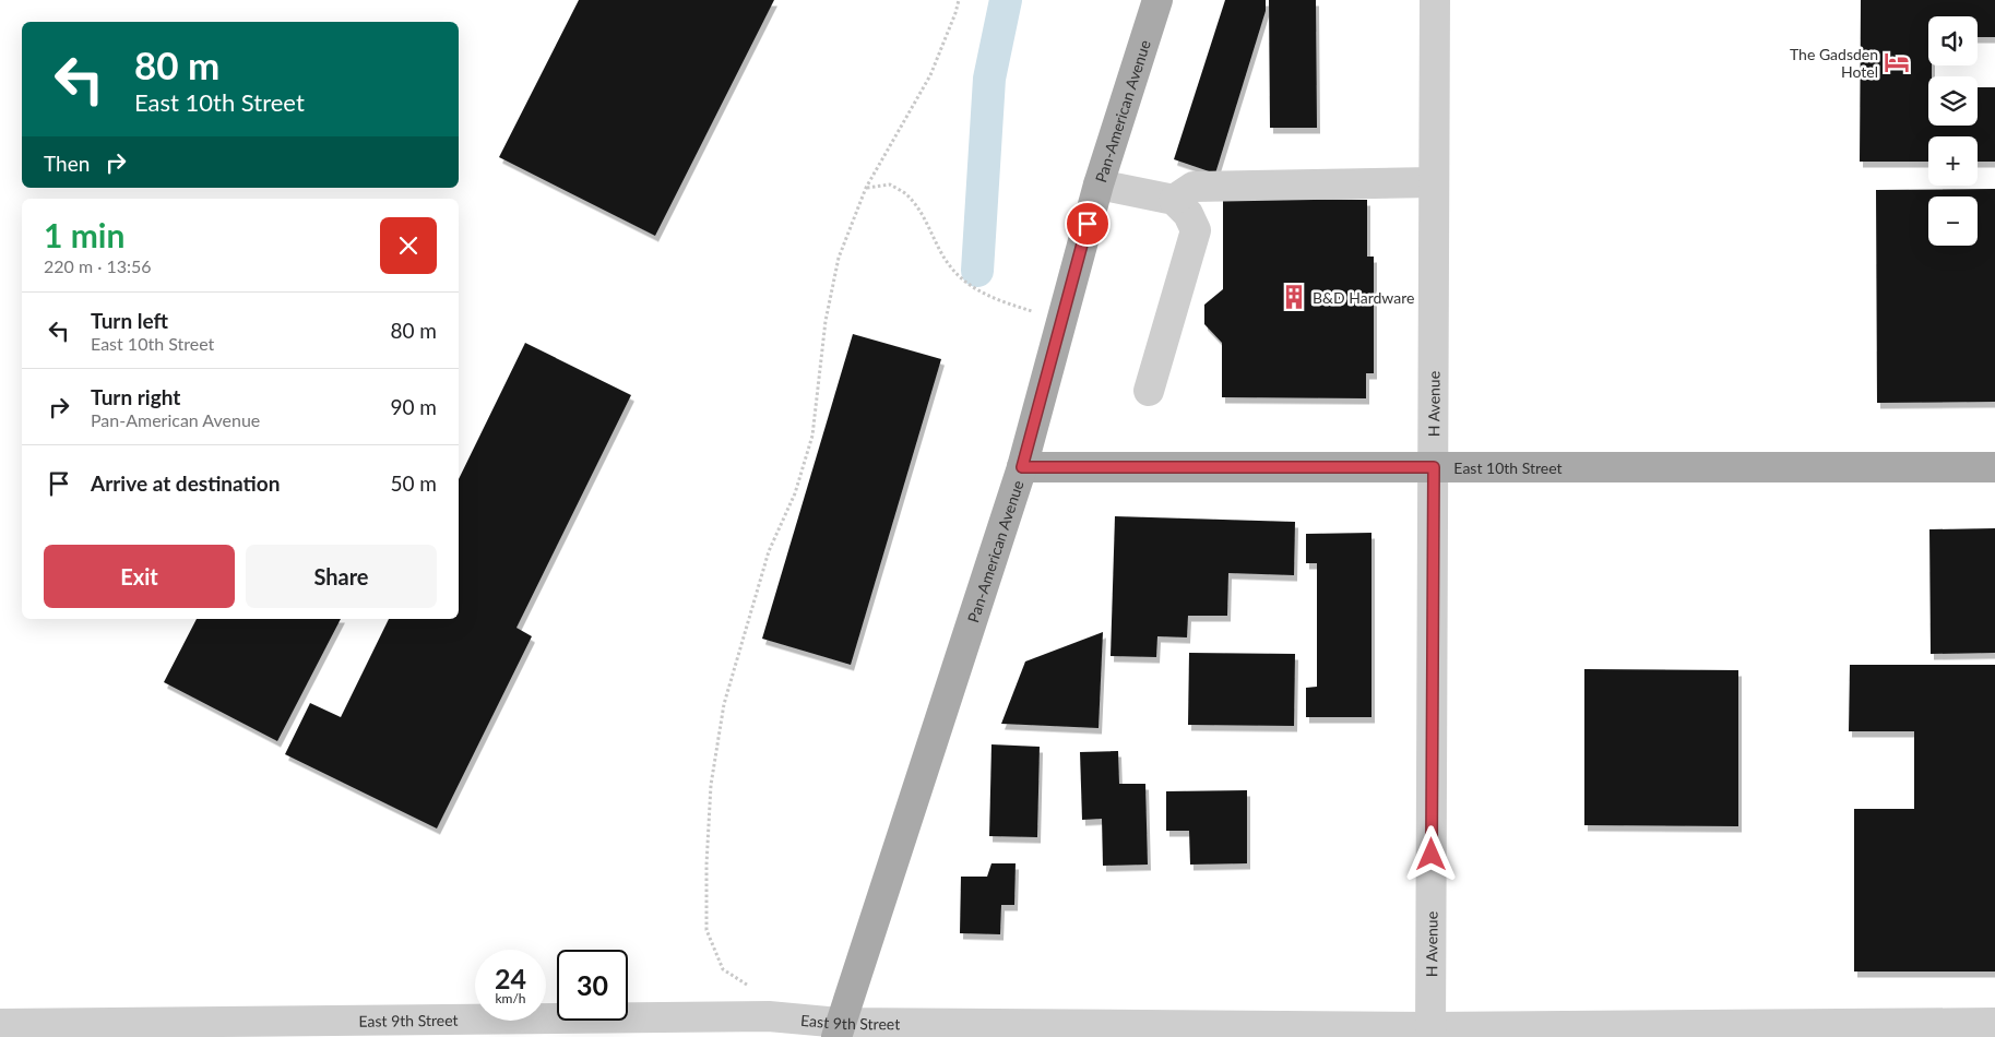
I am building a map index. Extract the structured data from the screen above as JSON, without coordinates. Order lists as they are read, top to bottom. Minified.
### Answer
{"streets":{"main road":["Pan-American Avenue","East 10th Street"],"street":["H Avenue","East 9th Street"]},"crossings":[["Pan-American Avenue","East 10th Street"],["Pan-American Avenue","East 9th Street"],["H Avenue","East 10th Street"],["H Avenue","East 9th Street"]],"places":{"hotel":["The Gadsden Hotel"],"building":["B&D Hardware"]},"page":{"map_buttons":["+","−"],"turn":["80 m","East 10th Street"],"then":"Then","heading":["1 min","220 m · 13:56"],"list":[{"name":"Turn left","note":"East 10th Street","value":"80 m"},{"name":"Turn right","note":"Pan-American Avenue","value":"90 m"},{"name":"Arrive at destination","value":"50 m"}],"buttons":["Exit","Share"],"speed":"24 km/h","limit":"30"}}
